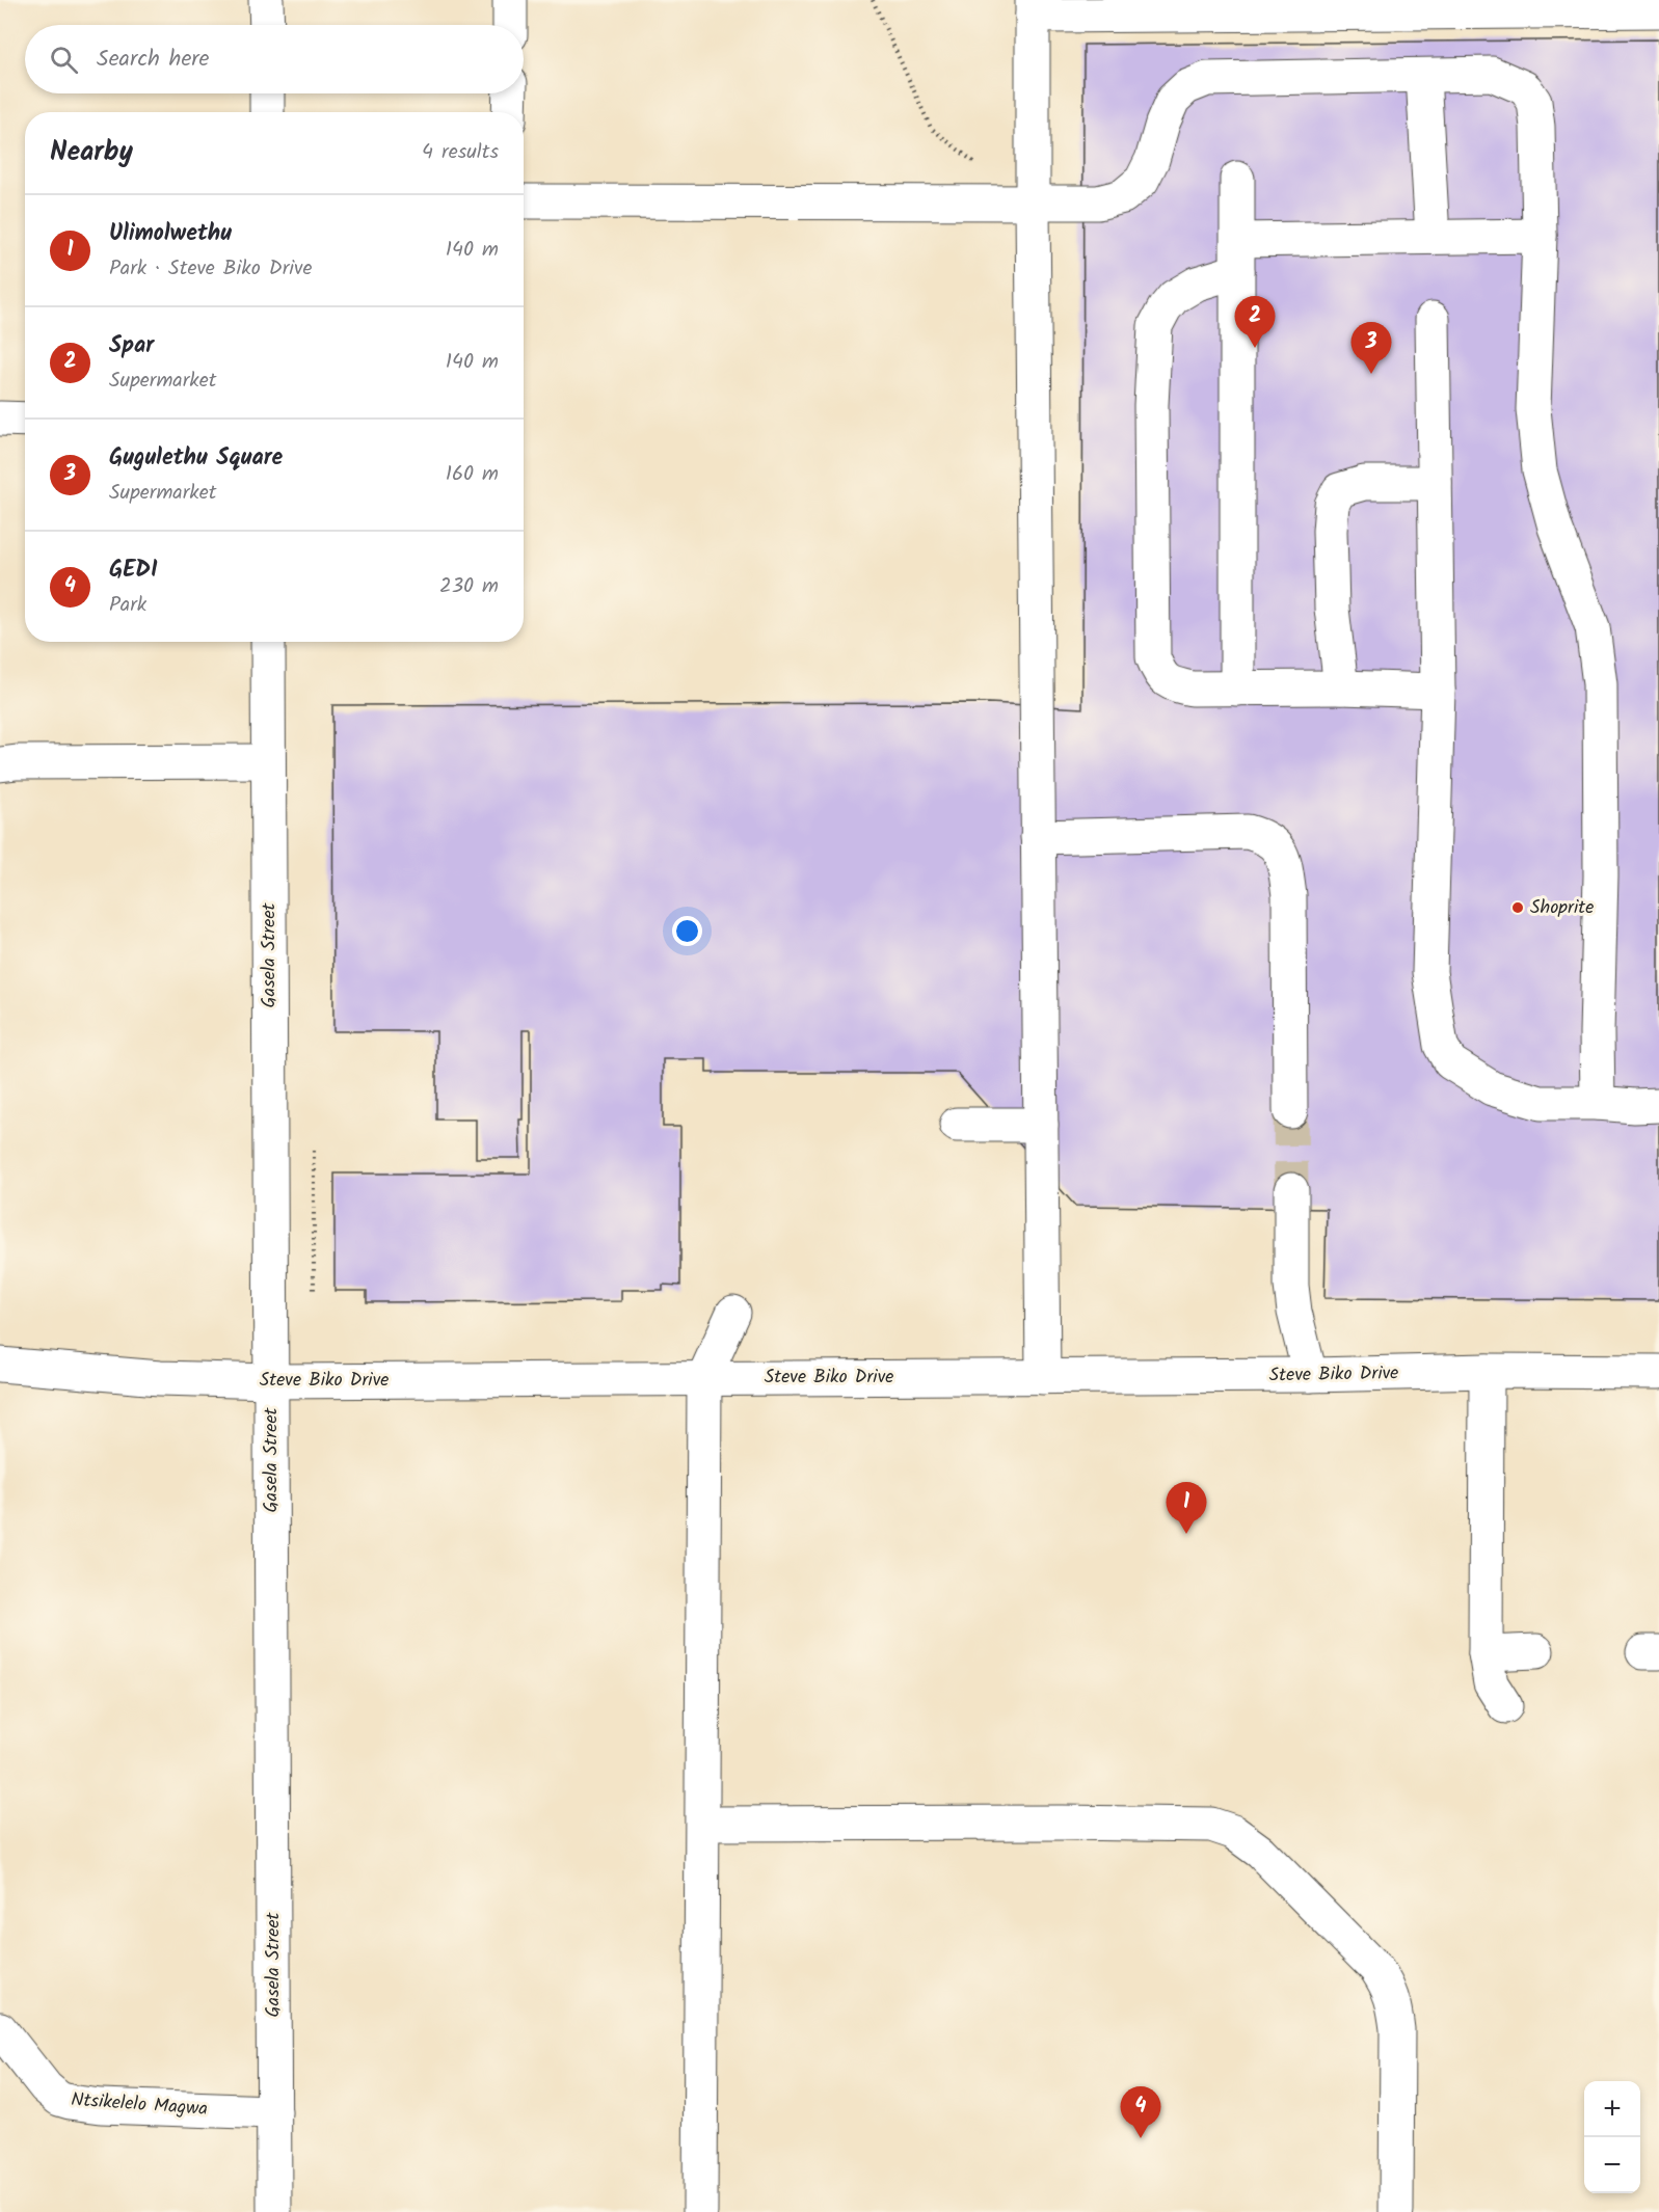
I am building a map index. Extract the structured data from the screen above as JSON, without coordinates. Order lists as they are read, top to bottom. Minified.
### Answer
{"streets":{"street":["Gasela Street","Steve Biko Drive","Ntsikelelo Magwa"]},"crossings":[["Gasela Street","Steve Biko Drive"],["Gasela Street","Ntsikelelo Magwa"]],"places":["Shoprite"],"page":{"search":"Search here","heading":["Nearby","4 results"],"list":[{"mark":"1","name":"Ulimolwethu","note":"Park · Steve Biko Drive","value":"140 m"},{"mark":"2","name":"Spar","note":"Supermarket","value":"140 m"},{"mark":"3","name":"Gugulethu Square","note":"Supermarket","value":"160 m"},{"mark":"4","name":"GEDI","note":"Park","value":"230 m"}],"pins":["2","3","1","4"],"map_buttons":["+","−"]}}
